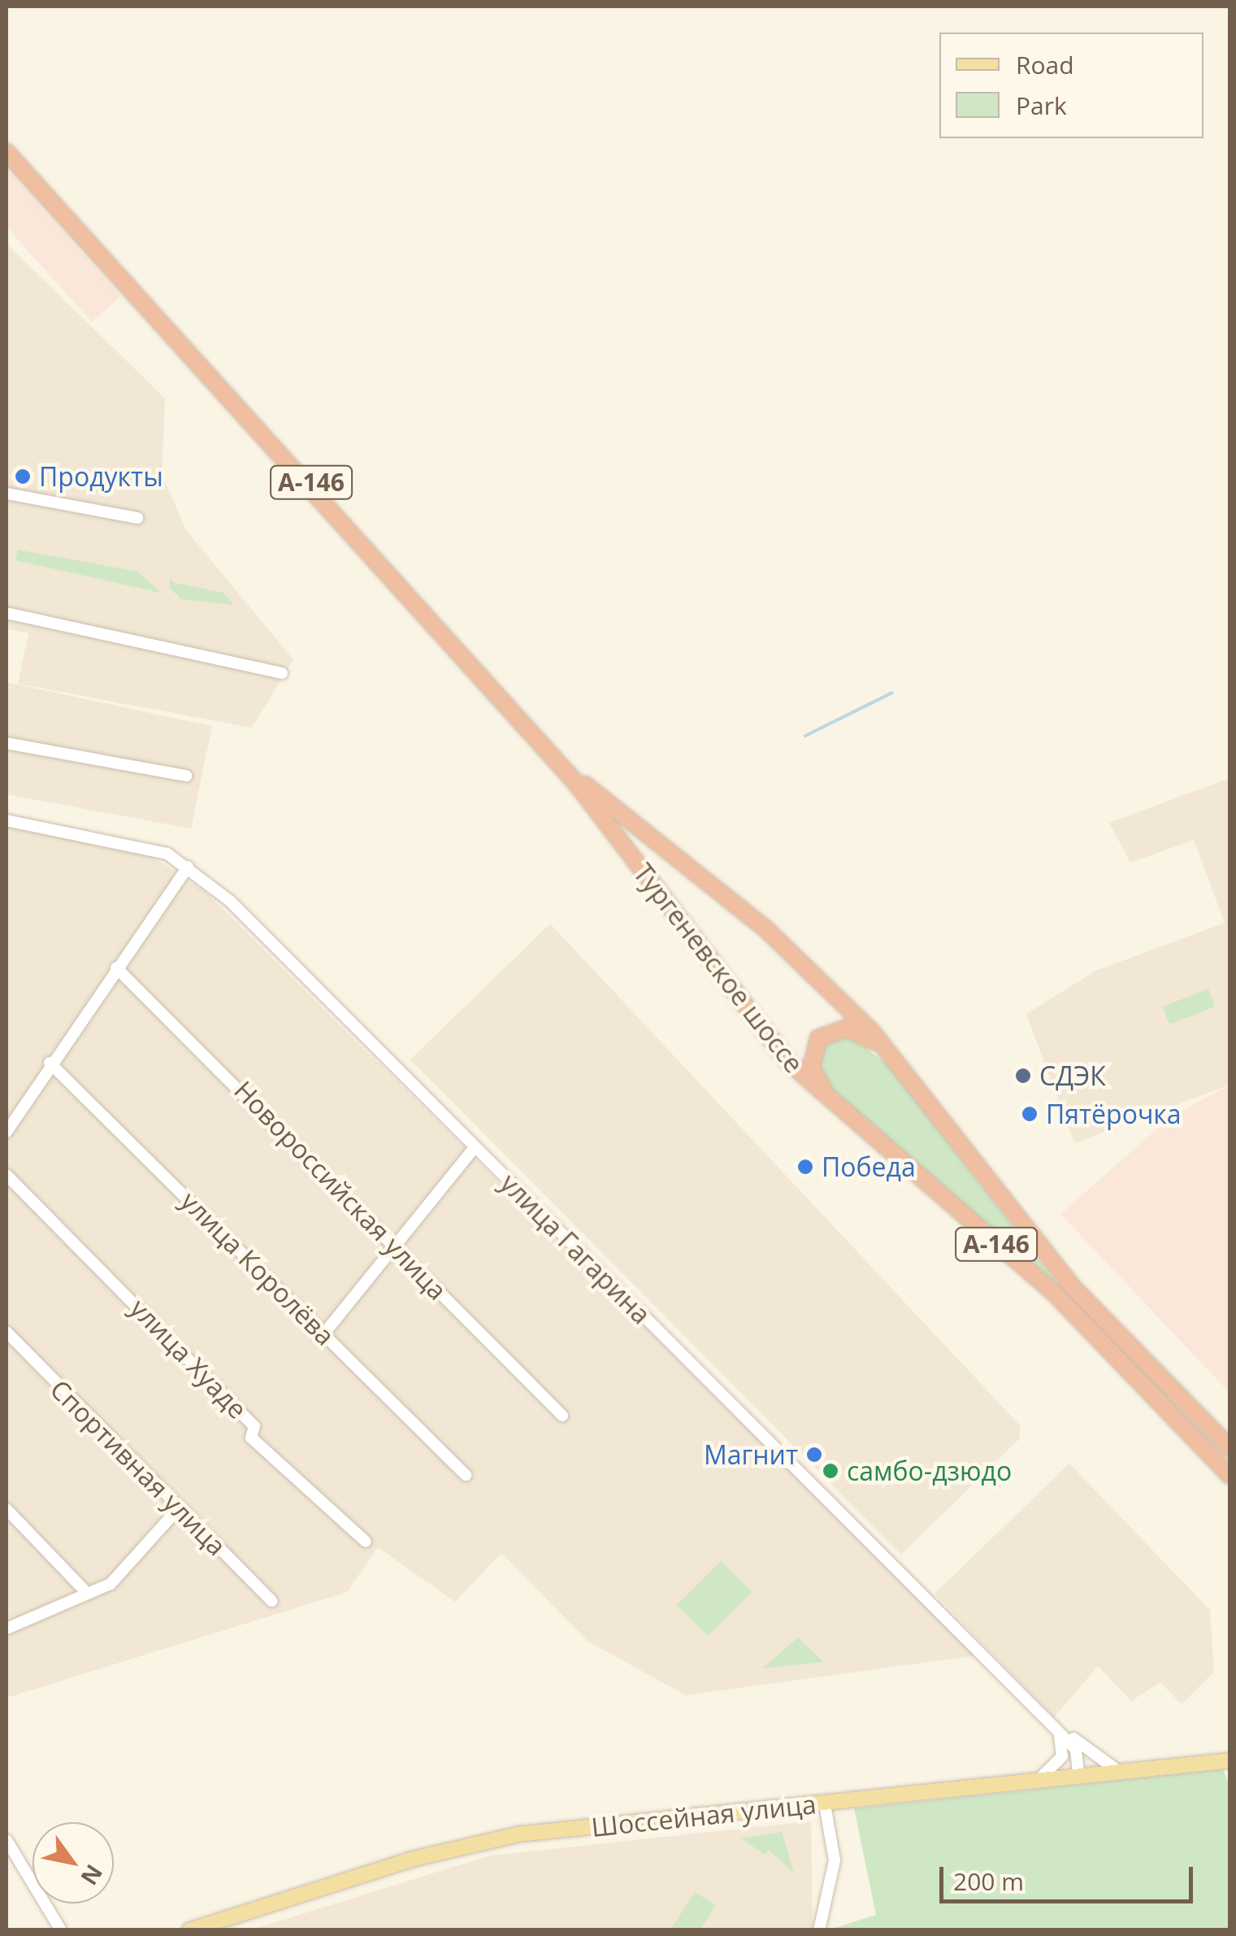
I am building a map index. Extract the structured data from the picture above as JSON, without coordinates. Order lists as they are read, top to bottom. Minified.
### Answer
{"streets":{"highway":["А-146","Тургеневское шоссе"],"main road":["Шоссейная улица"],"street":["Новороссийская улица","улица Гагарина","улица Королёва","улица Хуаде","Спортивная улица"]},"crossings":[["А-146","Тургеневское шоссе"],["улица Гагарина","Шоссейная улица"]],"places":["Продукты","СДЭК","Пятёрочка","Победа","Магнит","самбо-дзюдо"],"legend":["Road","Park"],"scale_bar":"200 m","north":"bottom right"}
